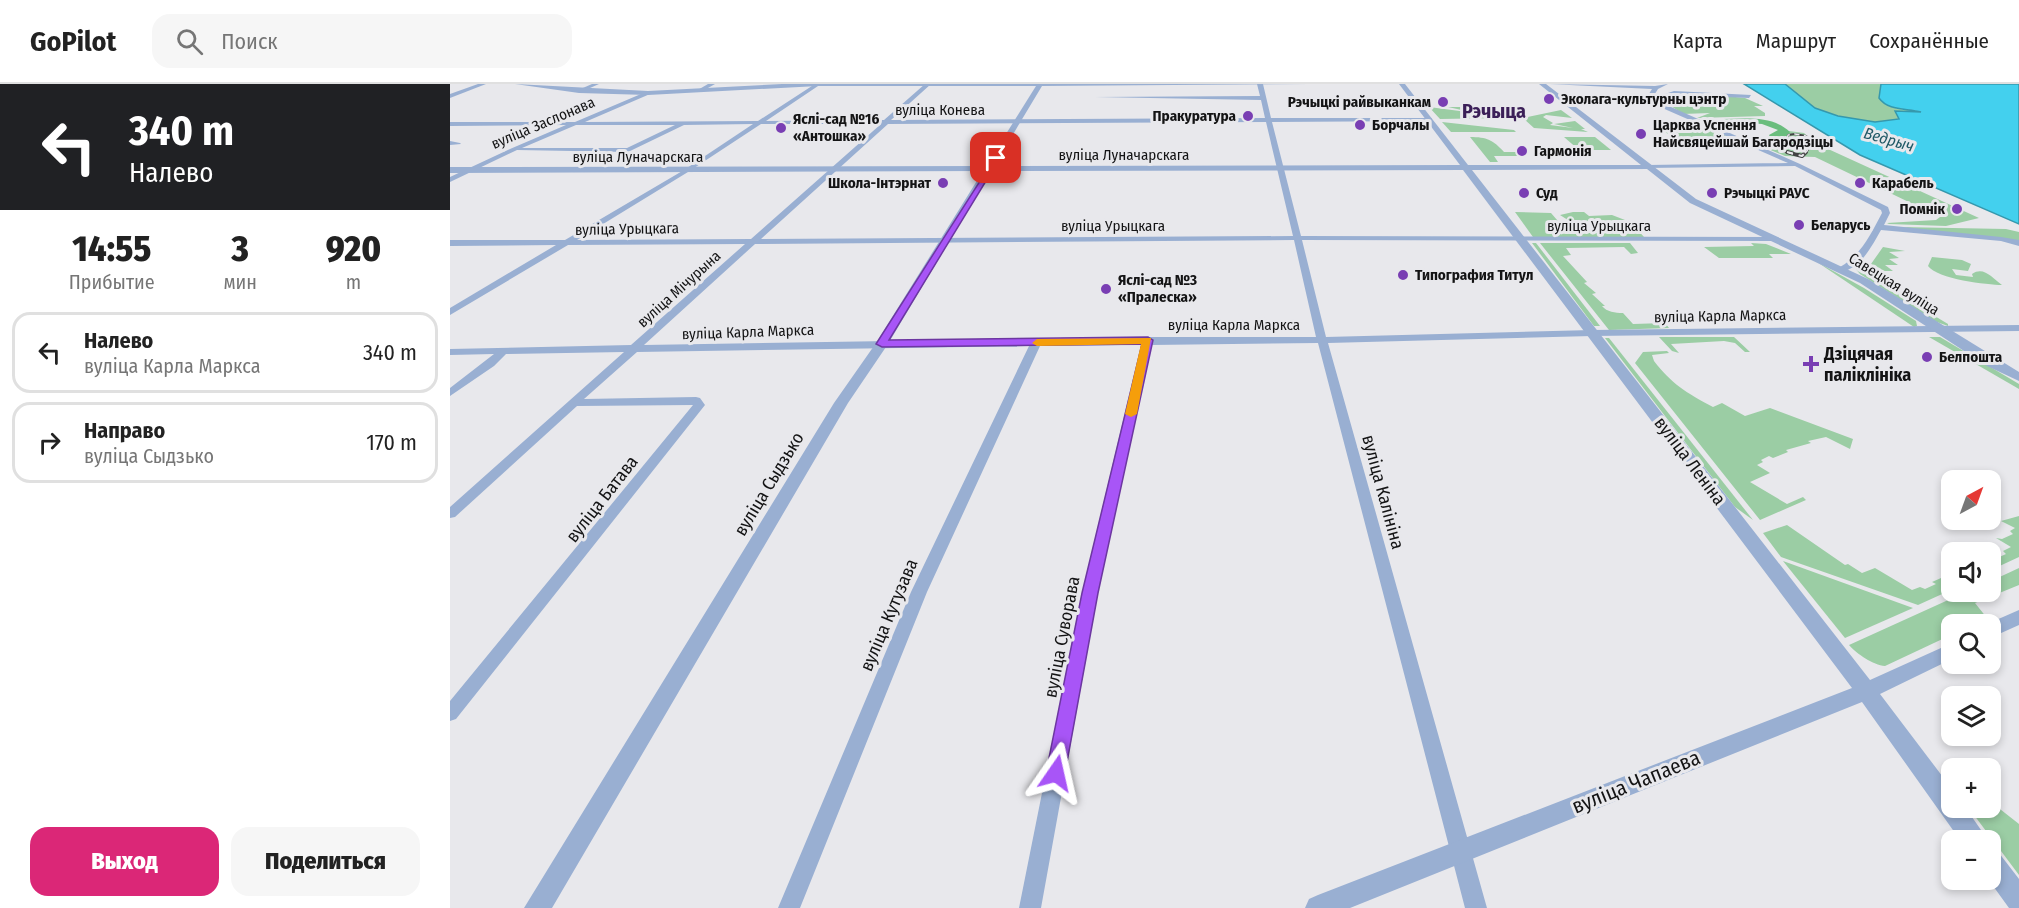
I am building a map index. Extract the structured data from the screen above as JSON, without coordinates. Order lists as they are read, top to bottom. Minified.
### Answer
{"streets":{"street":["вуліца Конева","вуліца Заслонава","вуліца Луначарскага","вуліца Урыцкага","Савецкая вуліца","вуліца Мічурына","вуліца Карла Маркса","вуліца Леніна","вуліца Сыдзько","вуліца Калініна","вуліца Батава","вуліца Кутузава","вуліца Суворава","вуліца Чапаева"]},"crossings":[["вуліца Конева","вуліца Заслонава"],["вуліца Конева","вуліца Мічурына"],["вуліца Конева","вуліца Леніна"],["вуліца Конева","вуліца Сыдзько"],["вуліца Конева","вуліца Калініна"],["вуліца Заслонава","вуліца Луначарскага"],["вуліца Луначарскага","Савецкая вуліца"],["вуліца Луначарскага","вуліца Мічурына"],["вуліца Луначарскага","вуліца Леніна"],["вуліца Луначарскага","вуліца Сыдзько"],["вуліца Луначарскага","вуліца Калініна"],["вуліца Урыцкага","Савецкая вуліца"],["вуліца Урыцкага","вуліца Мічурына"],["вуліца Урыцкага","вуліца Леніна"],["вуліца Урыцкага","вуліца Сыдзько"],["вуліца Урыцкага","вуліца Калініна"],["Савецкая вуліца","вуліца Карла Маркса"],["вуліца Мічурына","вуліца Карла Маркса"],["вуліца Мічурына","вуліца Батава"],["вуліца Карла Маркса","вуліца Леніна"],["вуліца Карла Маркса","вуліца Сыдзько"],["вуліца Карла Маркса","вуліца Калініна"],["вуліца Карла Маркса","вуліца Кутузава"],["вуліца Карла Маркса","вуліца Суворава"],["вуліца Леніна","вуліца Чапаева"],["вуліца Калініна","вуліца Чапаева"]],"districts":["Рэчыца"],"water":["Ведрыч"],"places":{"other":["Эколага-культурны цэнтр","Рэчыцкі райвыканкам","Пракуратура","Борчалы","Яслі-сад №16 «Антошка»","Царква Успення Найсвяцейшай Багародзіцы","Гармонія","Школа-Інтэрнат","Карабель","Суд","Рэчыцкі РАУС","Помнік","Беларусь","Типография Титул","Яслі-сад №3 «Пралеска»","Белпошта"],"health":["Дзіцячая паліклініка"]},"north":"top right","page":{"header":"GoPilot","search":"Поиск","nav":["Карта","Маршрут","Сохранённые"],"turn":["340 m","Налево"],"eta":["14:55","Прибытие","3","мин","920","m"],"list":[{"name":"Налево","note":"вуліца Карла Маркса","value":"340 m"},{"name":"Направо","note":"вуліца Сыдзько","value":"170 m"}],"map_buttons":["+","−"],"buttons":["Выход","Поделиться"]}}
